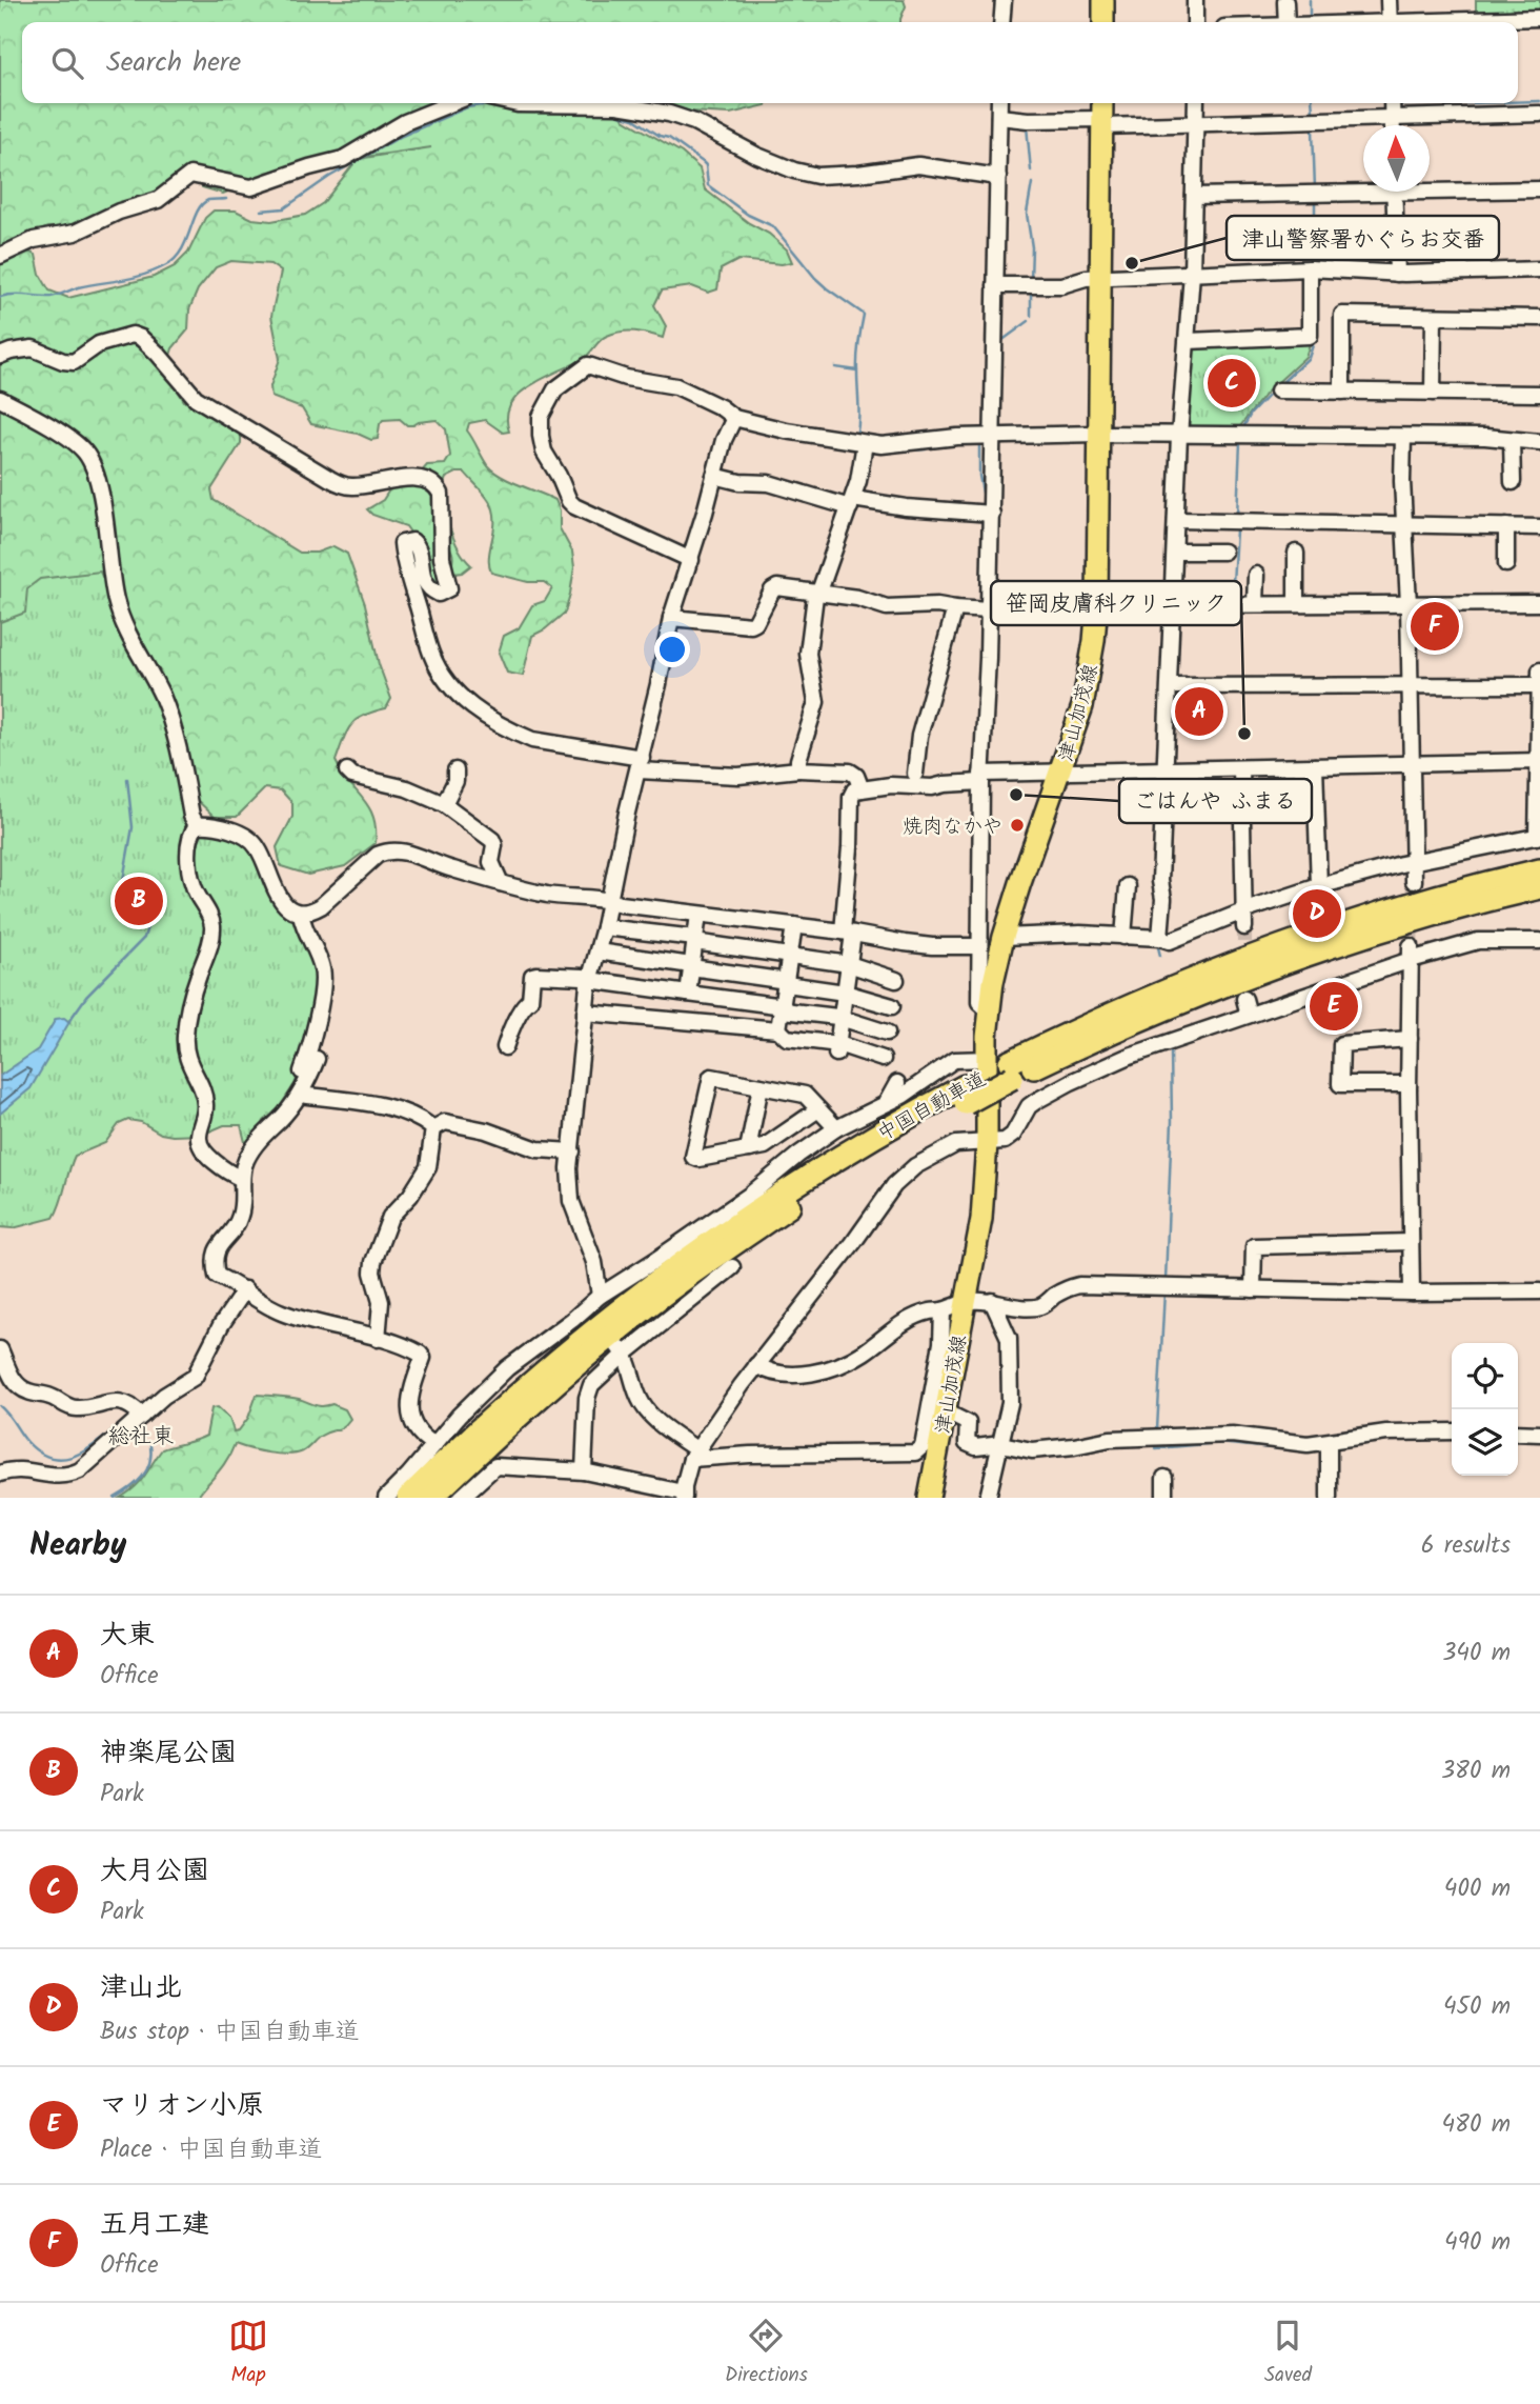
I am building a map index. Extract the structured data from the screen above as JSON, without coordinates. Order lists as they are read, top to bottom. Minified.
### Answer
{"streets":{"highway":["中国自動車道"],"main road":["津山加茂線"]},"districts":["総社東"],"places":["津山警察署かぐらお交番","笹岡皮膚科クリニック","ごはんや ふまる","焼肉なかや"],"north":"top","page":{"search":"Search here","pins":["C","F","A","B","D","E"],"heading":["Nearby","6 results"],"list":[{"mark":"A","name":"大東","note":"Office","value":"340 m"},{"mark":"B","name":"神楽尾公園","note":"Park","value":"380 m"},{"mark":"C","name":"大月公園","note":"Park","value":"400 m"},{"mark":"D","name":"津山北","note":"Bus stop · 中国自動車道","value":"450 m"},{"mark":"E","name":"マリオン小原","note":"Place · 中国自動車道","value":"480 m"},{"mark":"F","name":"五月工建","note":"Office","value":"490 m"}],"nav":["Map","Directions","Saved"]}}
